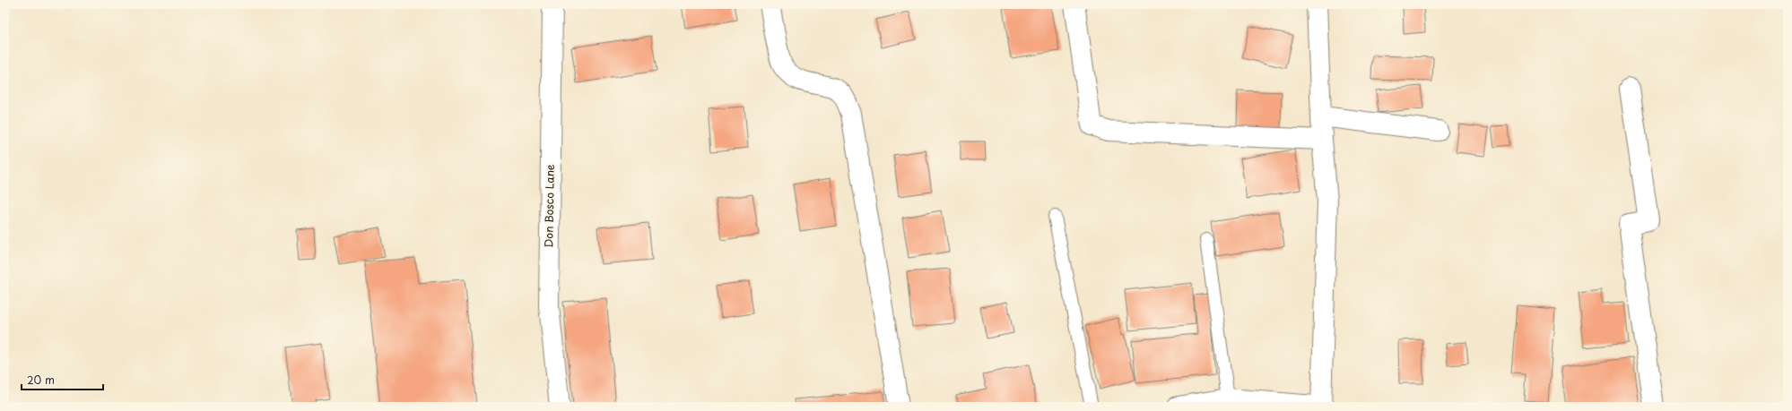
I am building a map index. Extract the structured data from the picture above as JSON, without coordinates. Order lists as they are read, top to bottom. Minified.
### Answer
{"streets":{"street":["Don Bosco Lane"]},"scale_bar":"20 m"}
